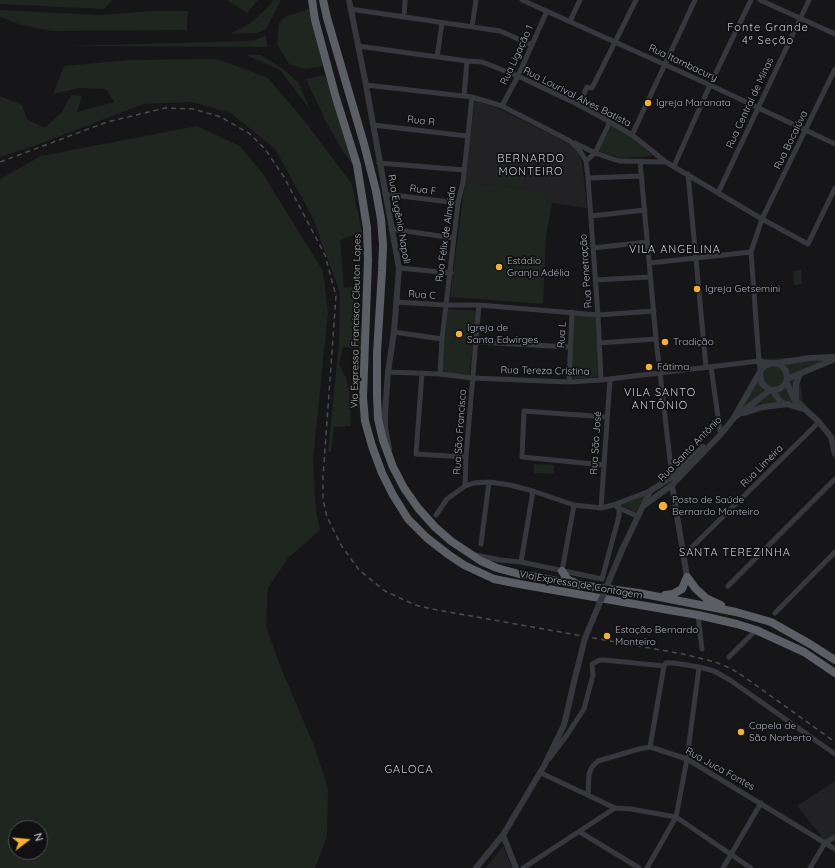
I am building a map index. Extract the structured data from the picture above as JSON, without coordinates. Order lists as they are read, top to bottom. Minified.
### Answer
{"streets":{"highway":["Via Expressa Francisco Cleuton Lopes","Via Expressa de Contagem"],"street":["Rua Ligação 1","Rua Itambacury","Rua Lourival Alves Batista","Rua Central de Minas","Rua R","Rua Bocaiúva","Rua F","Rua Eugênio Napoli","Rua Félix de Almeida","Rua Penetração","Rua C","Rua L","Rua Tereza Cristina","Rua São Francisco","Rua São José","Rua Santo Antônio","Rua Limeira","Rua Juca Fontes"]},"crossings":[["Rua Ligação 1","Rua Itambacury"],["Rua Ligação 1","Rua Lourival Alves Batista"],["Rua Itambacury","Rua Central de Minas"],["Rua Itambacury","Rua Bocaiúva"],["Rua Lourival Alves Batista","Rua Central de Minas"],["Rua Lourival Alves Batista","Rua Bocaiúva"],["Rua Lourival Alves Batista","Rua Eugênio Napoli"],["Rua R","Rua Eugênio Napoli"],["Rua R","Rua Félix de Almeida"],["Rua F","Rua Eugênio Napoli"],["Rua F","Rua Félix de Almeida"],["Rua Eugênio Napoli","Rua C"],["Rua Eugênio Napoli","Rua Tereza Cristina"],["Rua Félix de Almeida","Rua C"],["Rua Félix de Almeida","Rua Tereza Cristina"],["Rua Penetração","Rua C"],["Rua Penetração","Rua Tereza Cristina"],["Rua C","Rua L"],["Rua C","Rua São Francisco"],["Via Expressa Francisco Cleuton Lopes","Via Expressa de Contagem"],["Rua L","Rua Tereza Cristina"],["Rua Tereza Cristina","Rua São Francisco"],["Rua Tereza Cristina","Rua São José"],["Rua Tereza Cristina","Rua Santo Antônio"]],"districts":["Fonte Grande 4ª Seção","BERNARDO MONTEIRO","VILA ANGELINA","VILA SANTO ANTÔNIO","SANTA TEREZINHA","GALOCA"],"places":["Igreja Maranata","Estádio Granja Adélia","Igreja Getsemini","Igreja de Santa Edwirges","Tradição","Fátima","Posto de Saúde Bernardo Monteiro","Estação Bernardo Monteiro","Capela de São Norberto"],"north":"right"}
